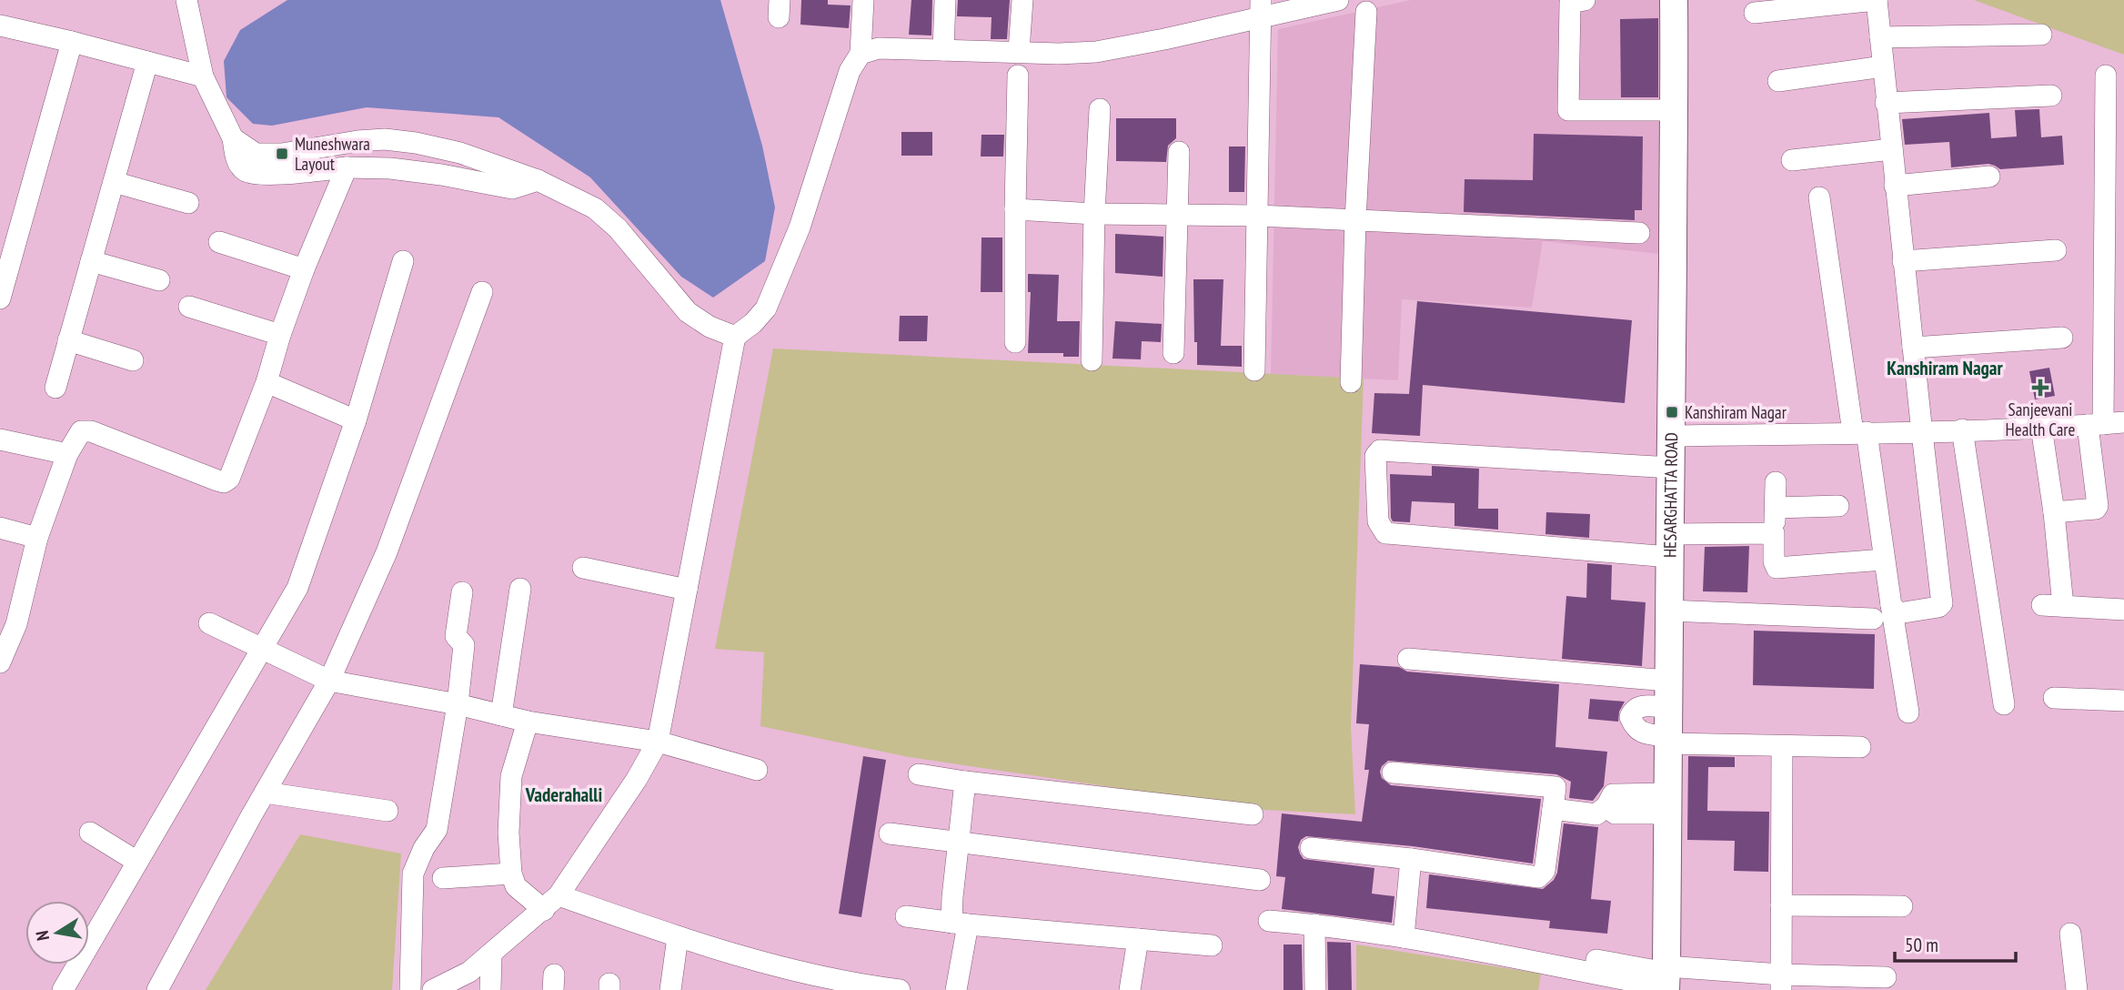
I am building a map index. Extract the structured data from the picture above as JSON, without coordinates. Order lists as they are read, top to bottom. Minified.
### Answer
{"streets":{"main road":["HESARGHATTA ROAD"]},"districts":["Kanshiram Nagar","Vaderahalli"],"places":{"transit":["Muneshwara Layout","Kanshiram Nagar"],"health":["Sanjeevani Health Care"]},"scale_bar":"50 m","north":"left"}
